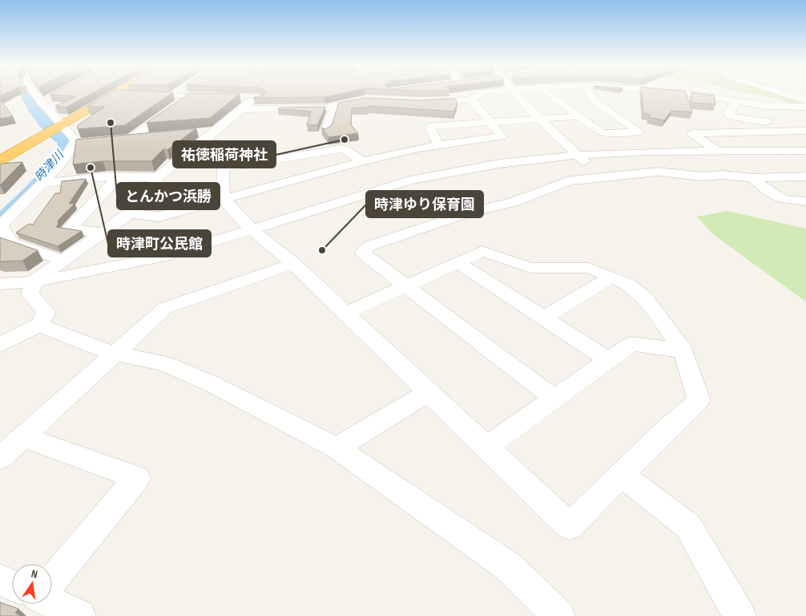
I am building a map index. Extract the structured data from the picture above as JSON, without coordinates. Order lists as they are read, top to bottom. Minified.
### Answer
{"water":["時津川"],"places":["とんかつ浜勝","祐徳稲荷神社","時津町公民館","時津ゆり保育園"],"north":"top"}
